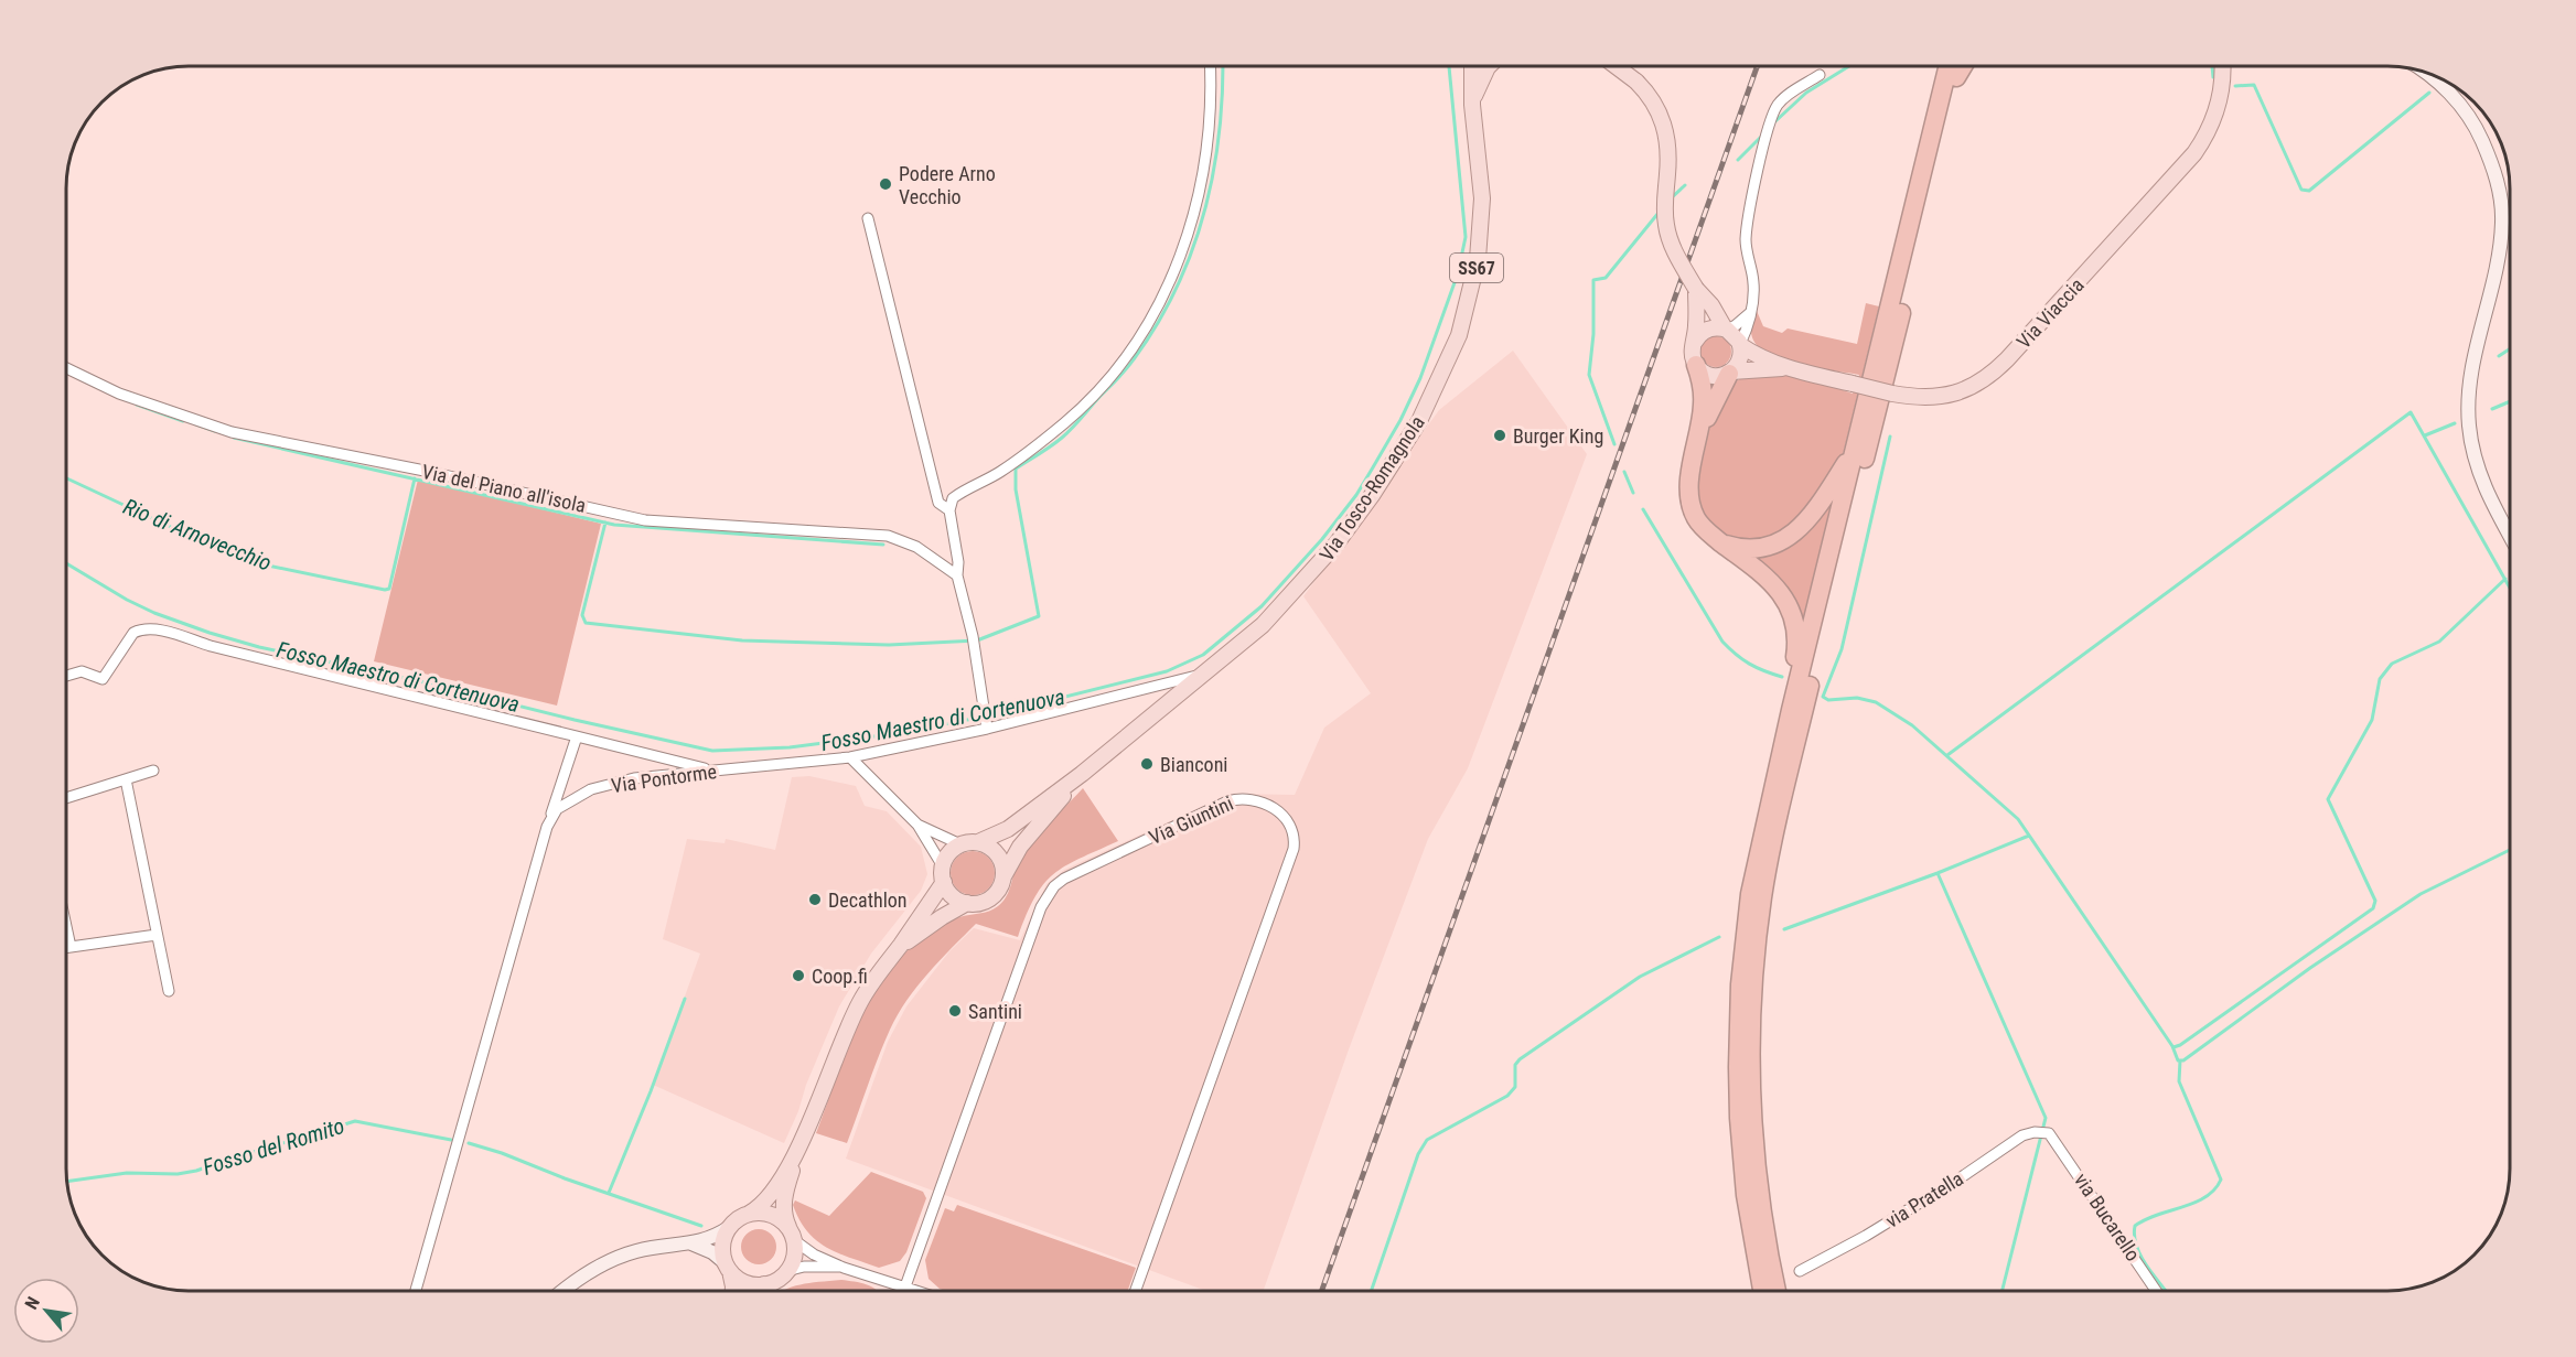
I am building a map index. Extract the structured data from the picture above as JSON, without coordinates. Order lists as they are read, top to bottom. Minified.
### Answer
{"streets":{"main road":["SS67","Via Viaccia","Via Tosco-Romagnola"],"street":["Via del Piano all'isola","Via Pontorme","Via Giuntini","via Pratella","via Bucarello"]},"crossings":[["Via Tosco-Romagnola","Via Pontorme"],["via Pratella","via Bucarello"]],"water":["Rio di Arnovecchio","Fosso Maestro di Cortenuova","Fosso del Romito"],"places":["Podere Arno Vecchio","Burger King","Bianconi","Decathlon","Coop.fi","Santini"],"north":"top left"}
